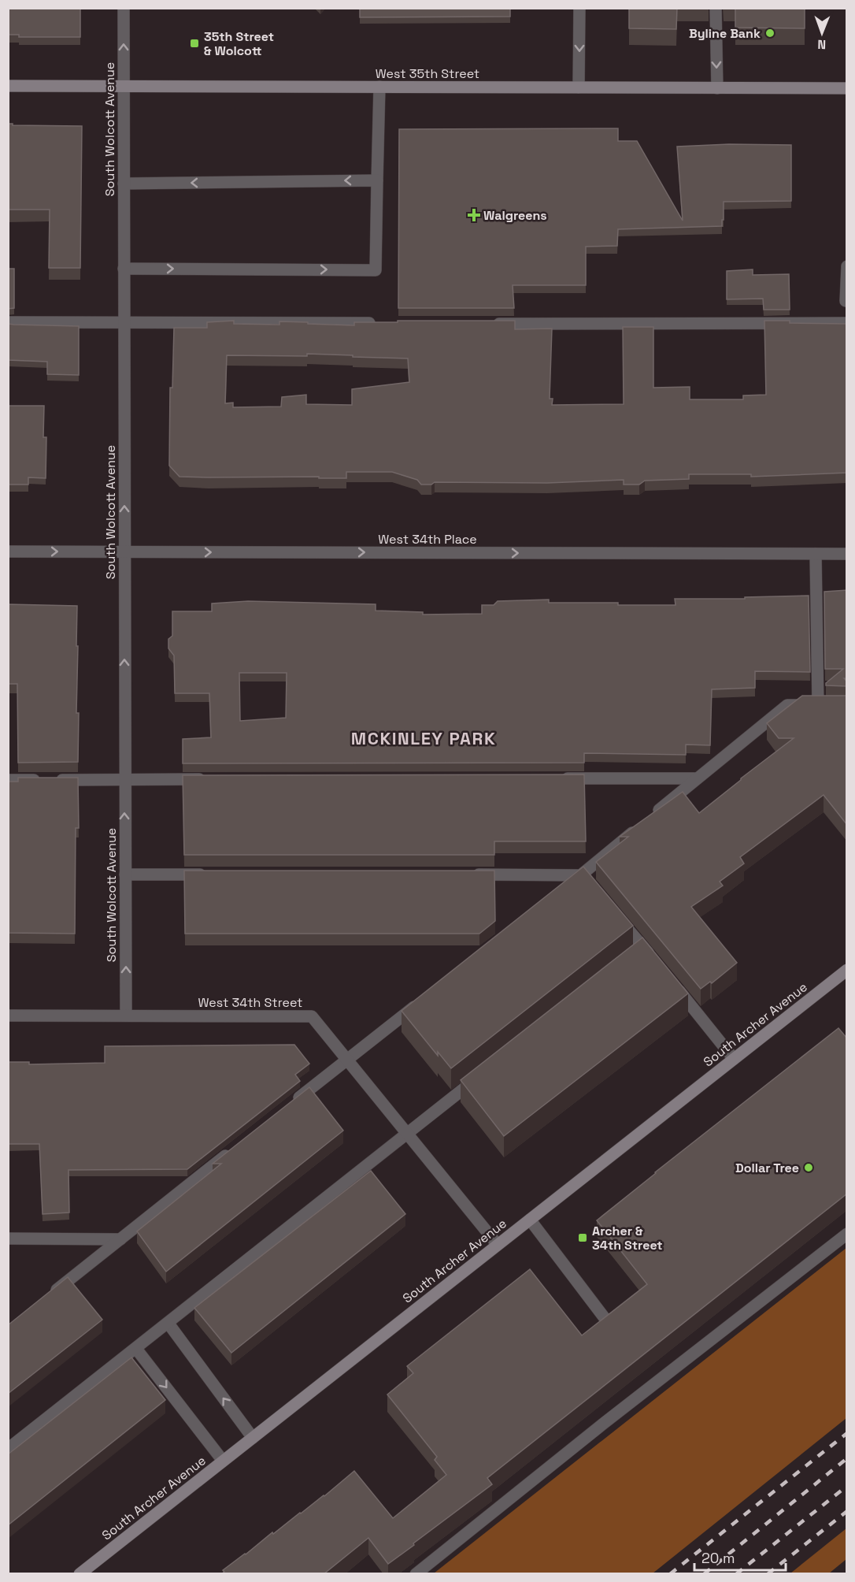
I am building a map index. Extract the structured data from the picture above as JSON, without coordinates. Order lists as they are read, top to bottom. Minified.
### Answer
{"streets":{"main road":["West 35th Street","South Archer Avenue"],"street":["South Wolcott Avenue","West 34th Place","West 34th Street"]},"crossings":[["West 35th Street","South Wolcott Avenue"],["South Wolcott Avenue","West 34th Place"],["South Wolcott Avenue","West 34th Street"],["West 34th Street","South Archer Avenue"]],"one_way":["South Wolcott Avenue","West 34th Place"],"districts":["MCKINLEY PARK"],"places":{"other":["Byline Bank","Dollar Tree"],"transit":["35th Street & Wolcott","Archer & 34th Street"],"health":["Walgreens"]},"scale_bar":"20 m","north":"bottom"}
